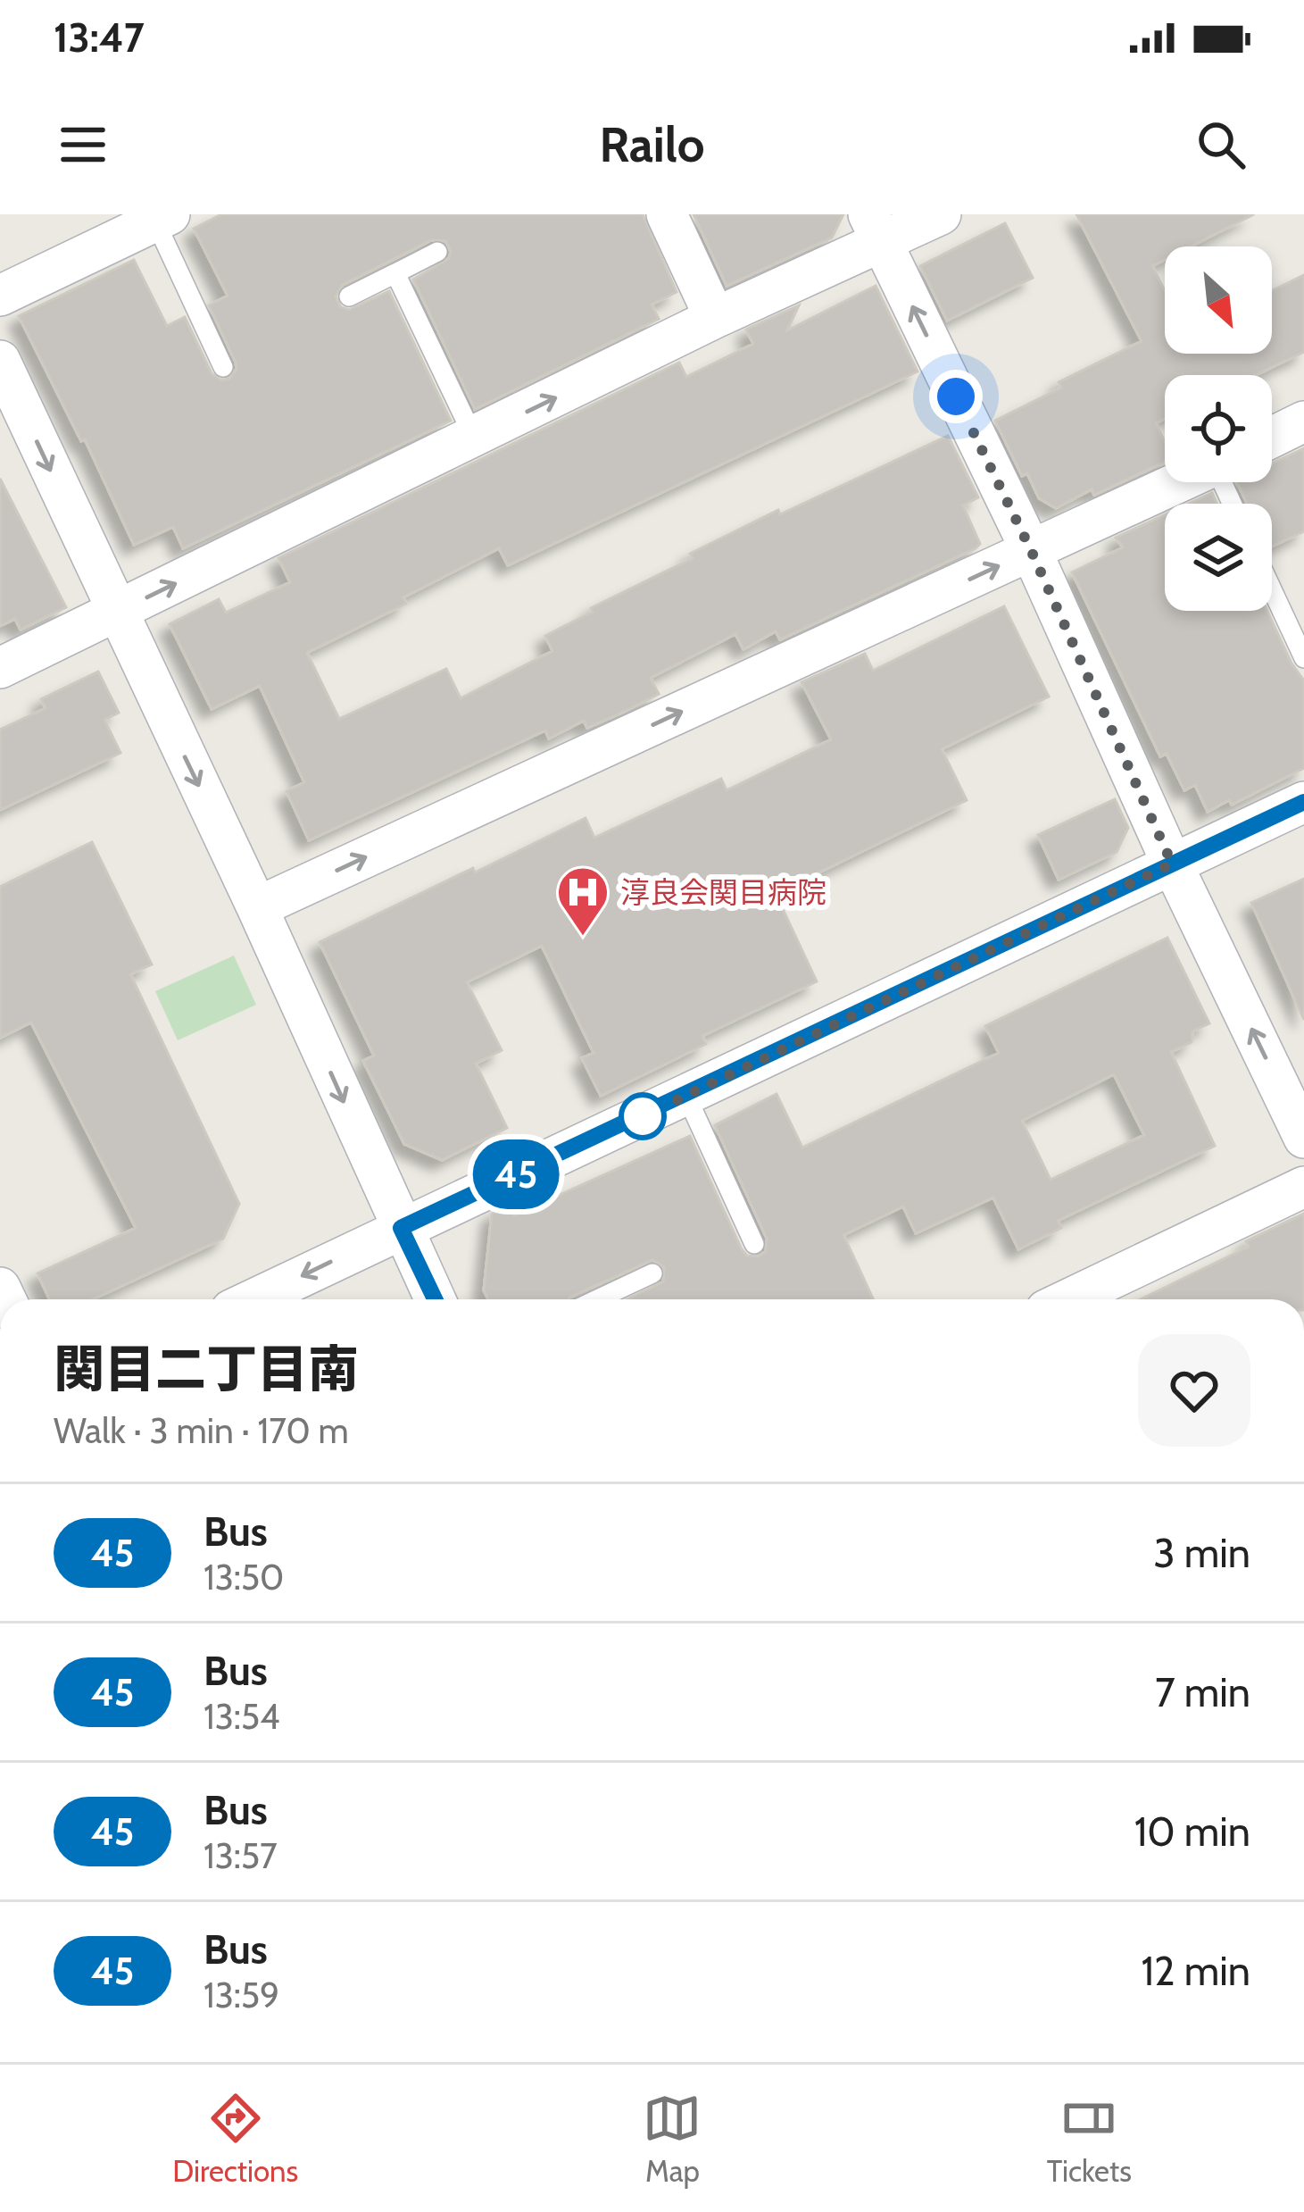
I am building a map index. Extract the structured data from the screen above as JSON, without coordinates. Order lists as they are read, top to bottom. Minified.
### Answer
{"places":{"hospital":["淳良会関目病院"]},"lines":["bus line 45"],"north":"bottom right","page":{"status":"13:47","header":"Railo","on_map":"45","heading":["関目二丁目南","Walk · 3 min · 170 m"],"list":[{"mark":"45","name":"Bus","note":"13:50","value":"3 min"},{"mark":"45","name":"Bus","note":"13:54","value":"7 min"},{"mark":"45","name":"Bus","note":"13:57","value":"10 min"},{"mark":"45","name":"Bus","note":"13:59","value":"12 min"}],"tabs":["Directions","Map","Tickets"]}}
